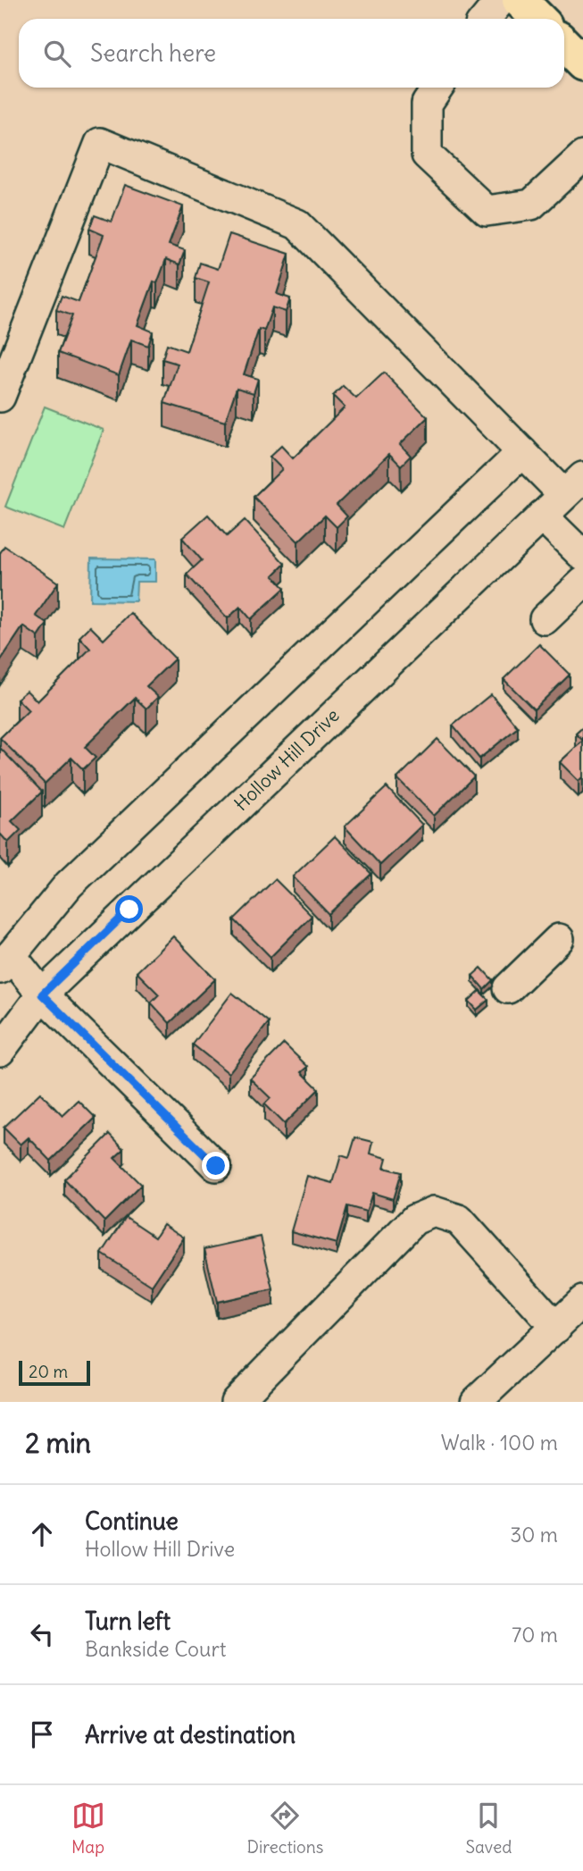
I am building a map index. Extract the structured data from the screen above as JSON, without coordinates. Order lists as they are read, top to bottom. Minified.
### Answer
{"streets":{"street":["Hollow Hill Drive"]},"scale_bar":"20 m","page":{"search":"Search here","scale":"20 m","heading":["2 min","Walk · 100 m"],"list":[["Continue","Hollow Hill Drive","30 m"],["Turn left","Bankside Court","70 m"],"Arrive at destination"],"nav":["Map","Directions","Saved"]}}
